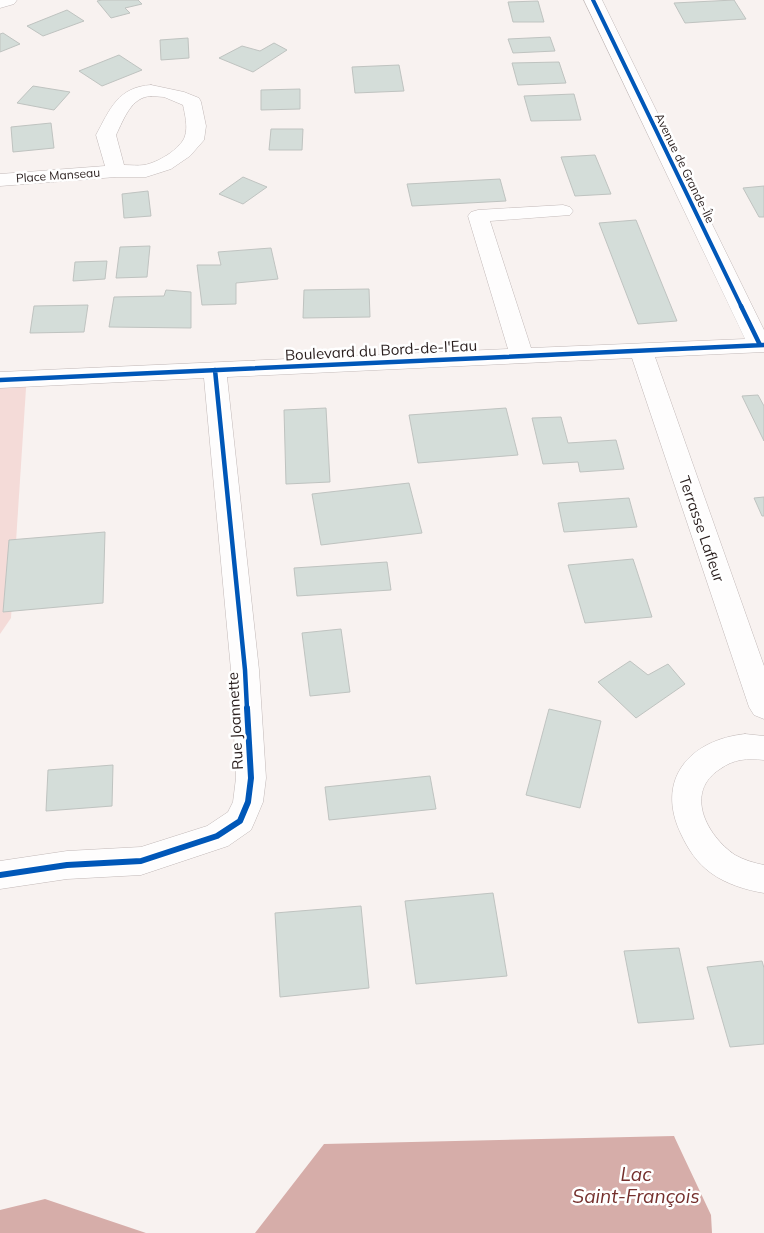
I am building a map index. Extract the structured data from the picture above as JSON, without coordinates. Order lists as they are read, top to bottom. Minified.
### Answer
{"streets":{"street":["Avenue de Grande-Île","Place Manseau","Boulevard du Bord-de-l'Eau","Terrasse Lafleur","Rue Joannette"]},"crossings":[["Avenue de Grande-Île","Boulevard du Bord-de-l'Eau"],["Boulevard du Bord-de-l'Eau","Terrasse Lafleur"],["Boulevard du Bord-de-l'Eau","Rue Joannette"]],"water":["Lac Saint-François"]}
